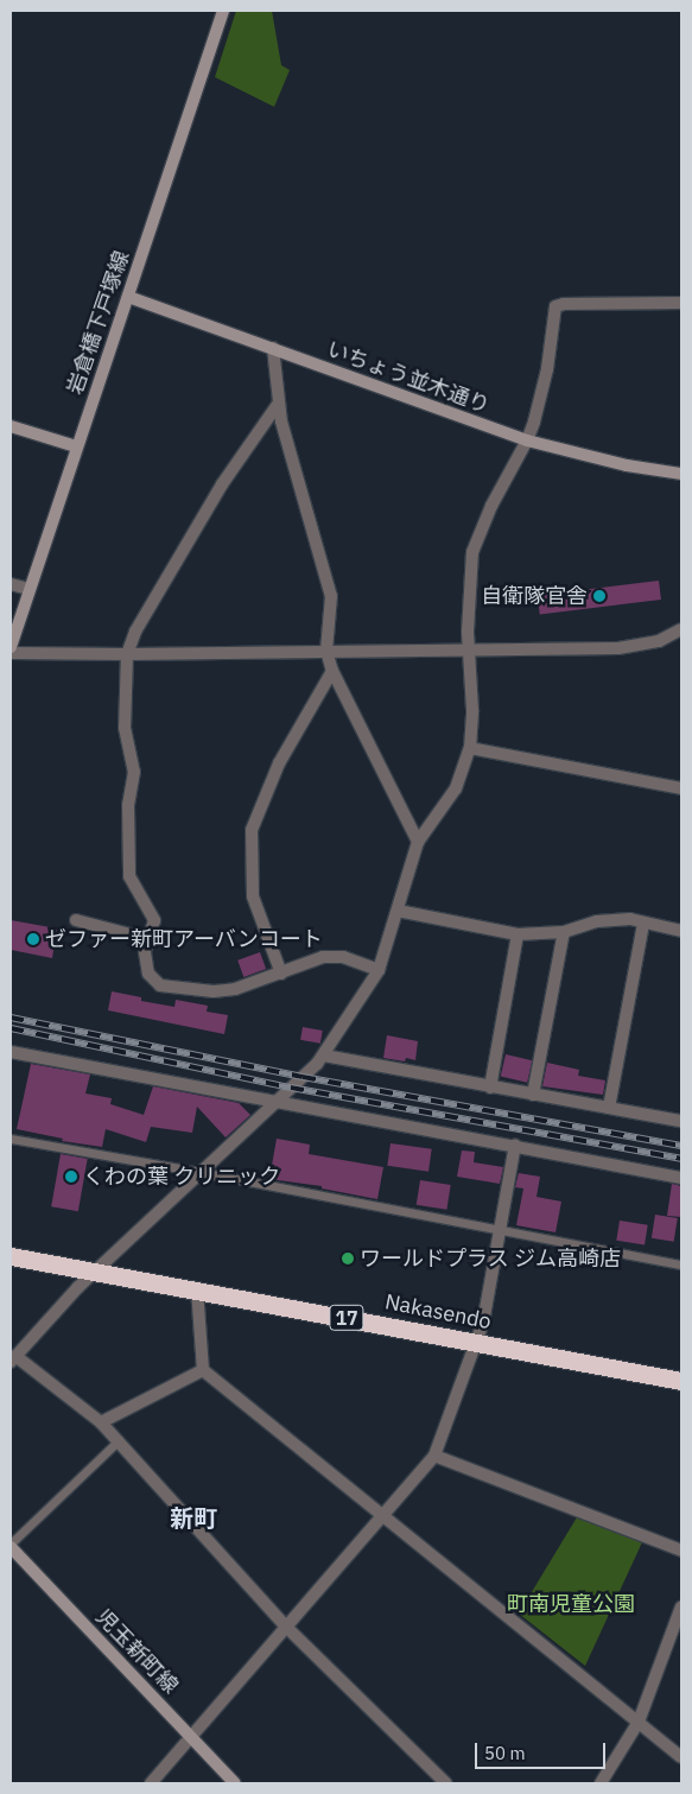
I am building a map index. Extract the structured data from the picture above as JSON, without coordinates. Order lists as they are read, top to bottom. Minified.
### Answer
{"streets":{"highway":["Nakasendo","17"],"street":["岩倉橋下戸塚線","いちょう並木通り","児玉新町線"]},"crossings":[["岩倉橋下戸塚線","いちょう並木通り"]],"districts":["新町"],"parks":["町南児童公園"],"places":["自衛隊官舎","ゼファー新町アーバンコート","くわの葉 クリニック","ワールドプラス ジム高崎店"],"scale_bar":"50 m"}
